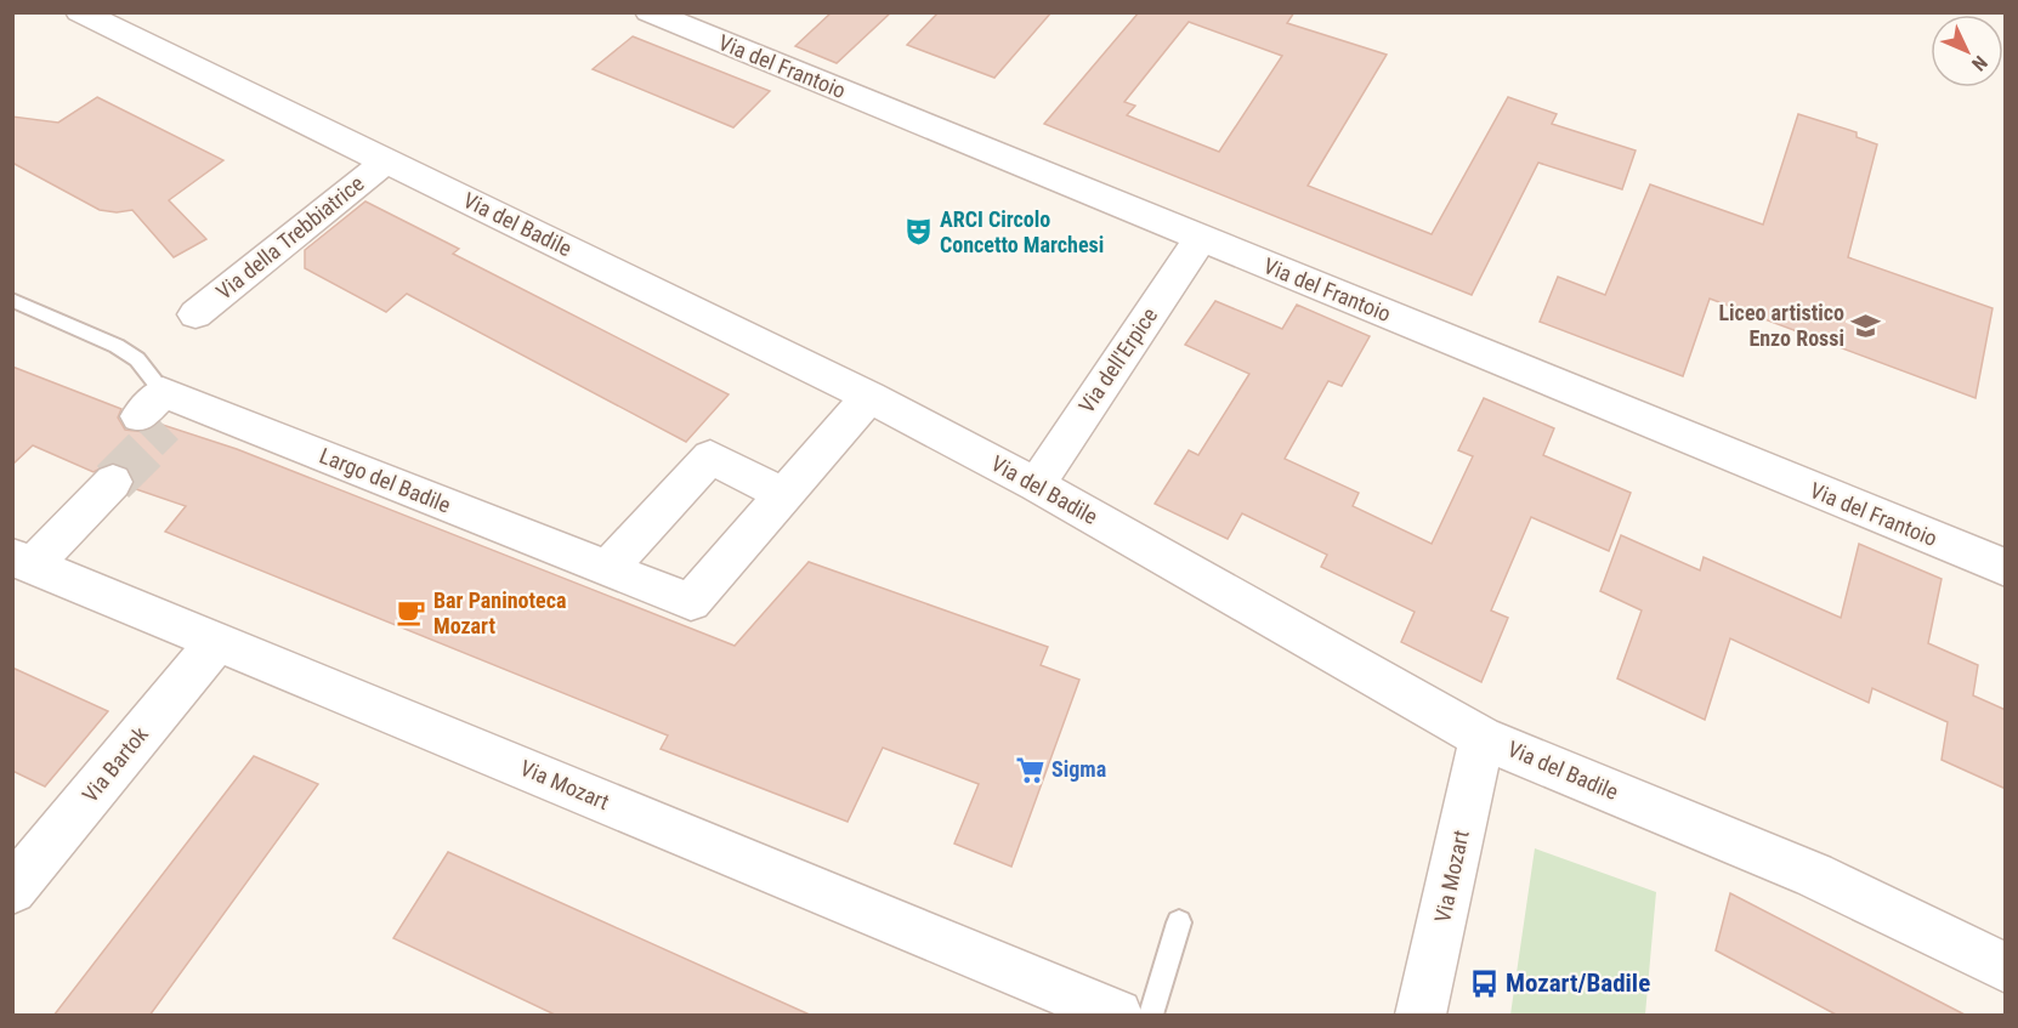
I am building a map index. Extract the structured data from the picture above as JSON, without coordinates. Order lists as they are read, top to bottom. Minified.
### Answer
{"streets":{"street":["Via del Frantoio","Via del Badile","Via della Trebbiatrice","Via dell'Erpice","Largo del Badile","Via Bartok","Via Mozart"]},"crossings":[["Via del Frantoio","Via dell'Erpice"],["Via del Badile","Via della Trebbiatrice"],["Via del Badile","Via dell'Erpice"],["Via del Badile","Largo del Badile"],["Via del Badile","Via Mozart"],["Via Bartok","Via Mozart"]],"places":{"theatre":["ARCI Circolo Concetto Marchesi"],"school or university":["Liceo artistico Enzo Rossi"],"cafe":["Bar Paninoteca Mozart"],"supermarket":["Sigma"],"bus stop":["Mozart/Badile"]},"north":"bottom right"}
